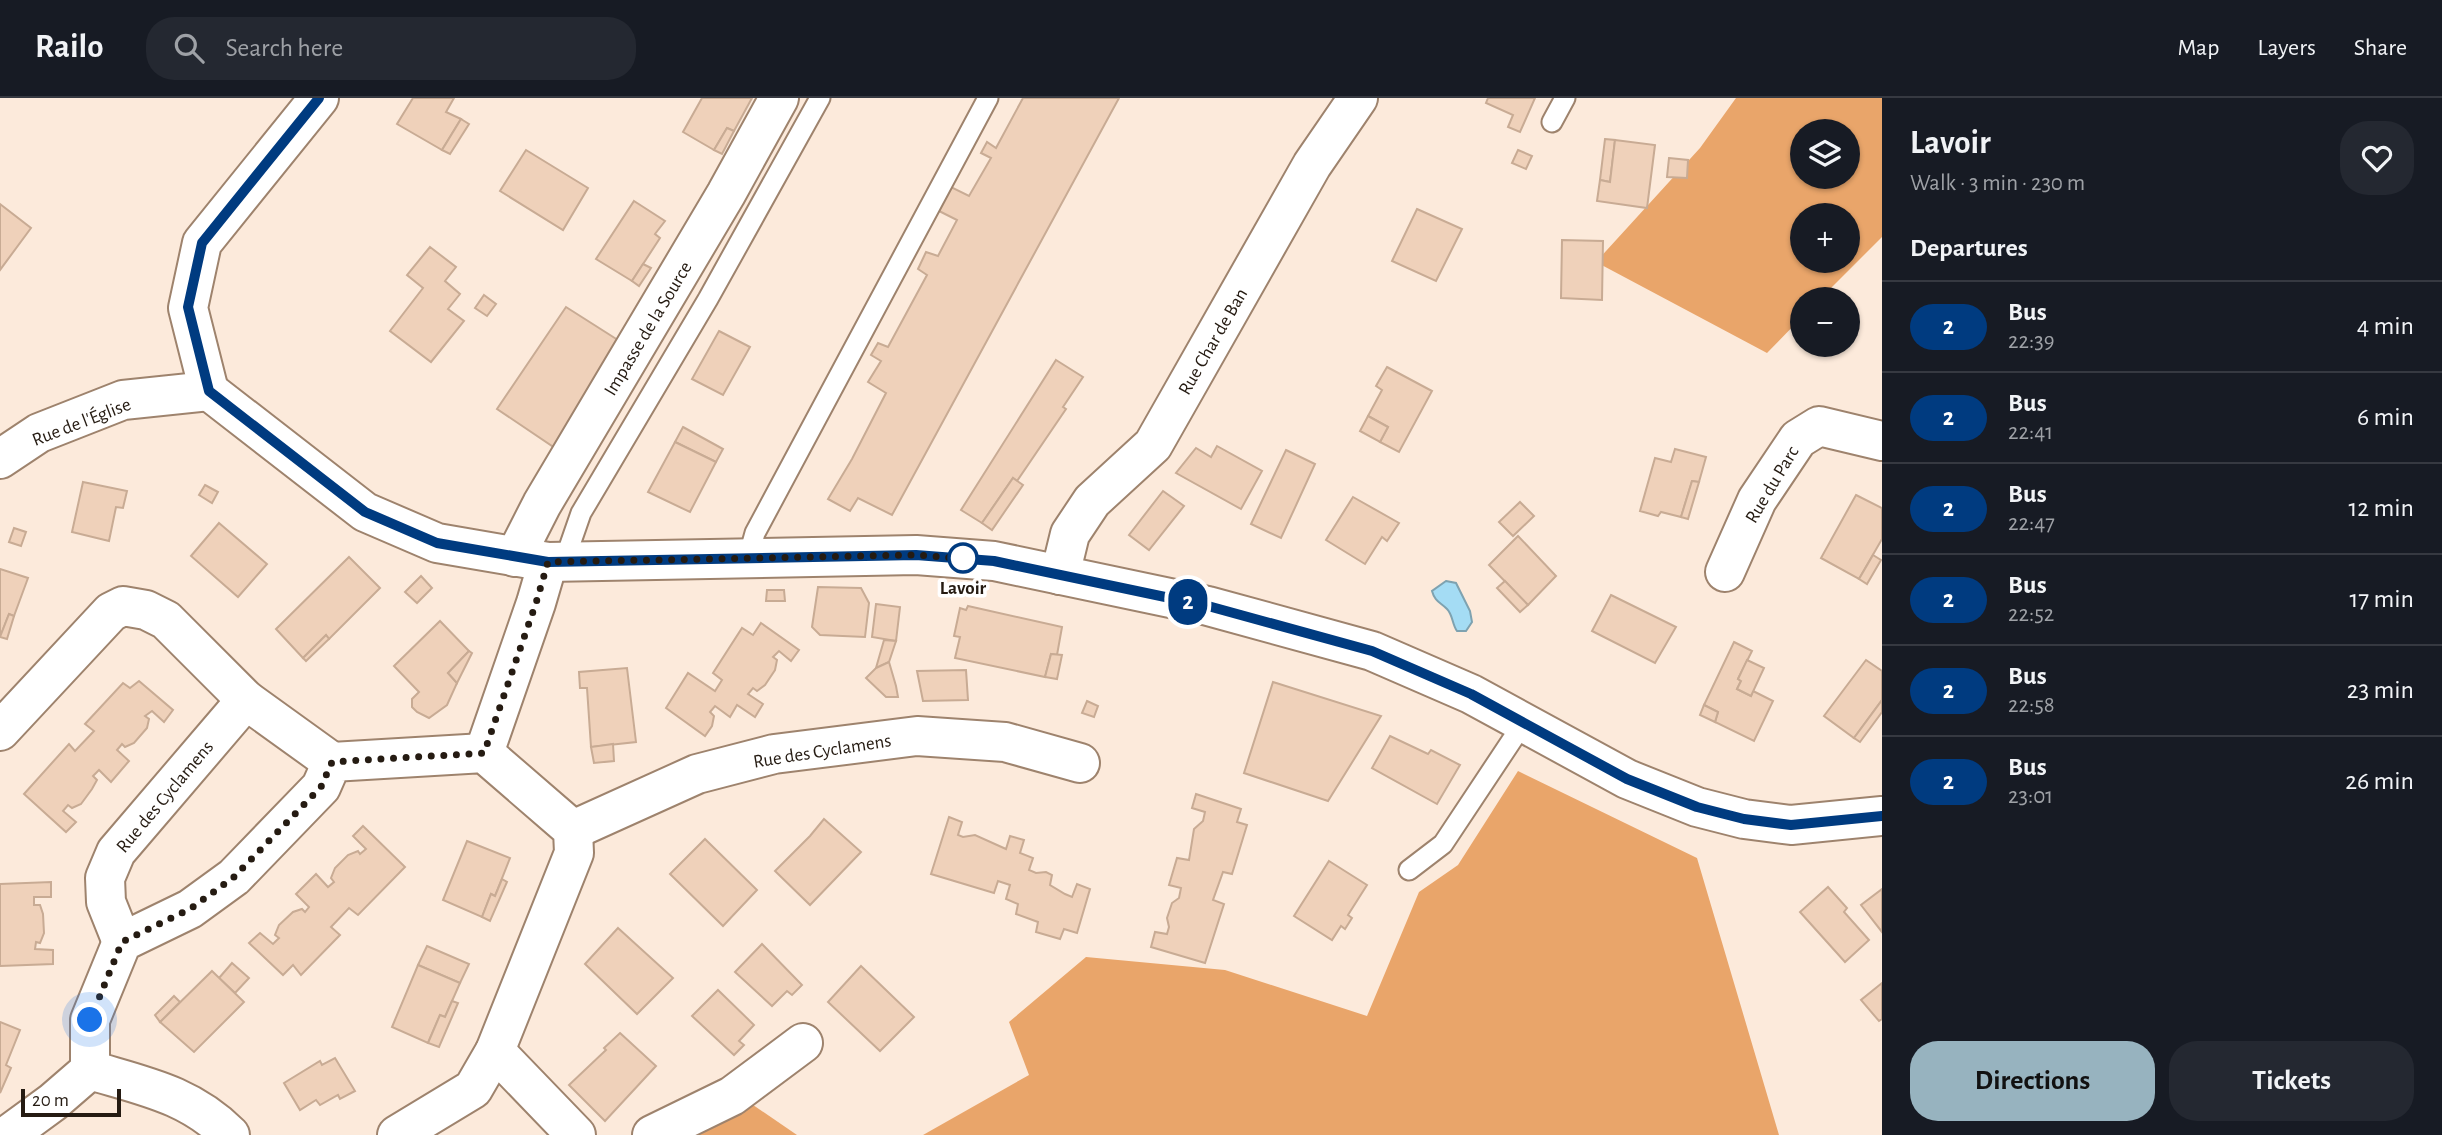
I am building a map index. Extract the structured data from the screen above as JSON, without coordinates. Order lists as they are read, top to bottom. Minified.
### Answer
{"streets":{"street":["Impasse de la Source","Rue Char de Ban","Rue de l'Église","Rue du Parc","Rue des Cyclamens"]},"places":["Lavoir"],"lines":["bus line 2"],"scale_bar":"20 m","page":{"header":"Railo","search":"Search here","nav":["Map","Layers","Share"],"on_map":"2","heading":[["Lavoir","Walk · 3 min · 230 m"],"Departures"],"map_buttons":["+","−"],"list":[{"mark":"2","name":"Bus","note":"22:39","value":"4 min"},{"mark":"2","name":"Bus","note":"22:41","value":"6 min"},{"mark":"2","name":"Bus","note":"22:47","value":"12 min"},{"mark":"2","name":"Bus","note":"22:52","value":"17 min"},{"mark":"2","name":"Bus","note":"22:58","value":"23 min"},{"mark":"2","name":"Bus","note":"23:01","value":"26 min"}],"buttons":["Directions","Tickets"],"scale":"20 m"}}
